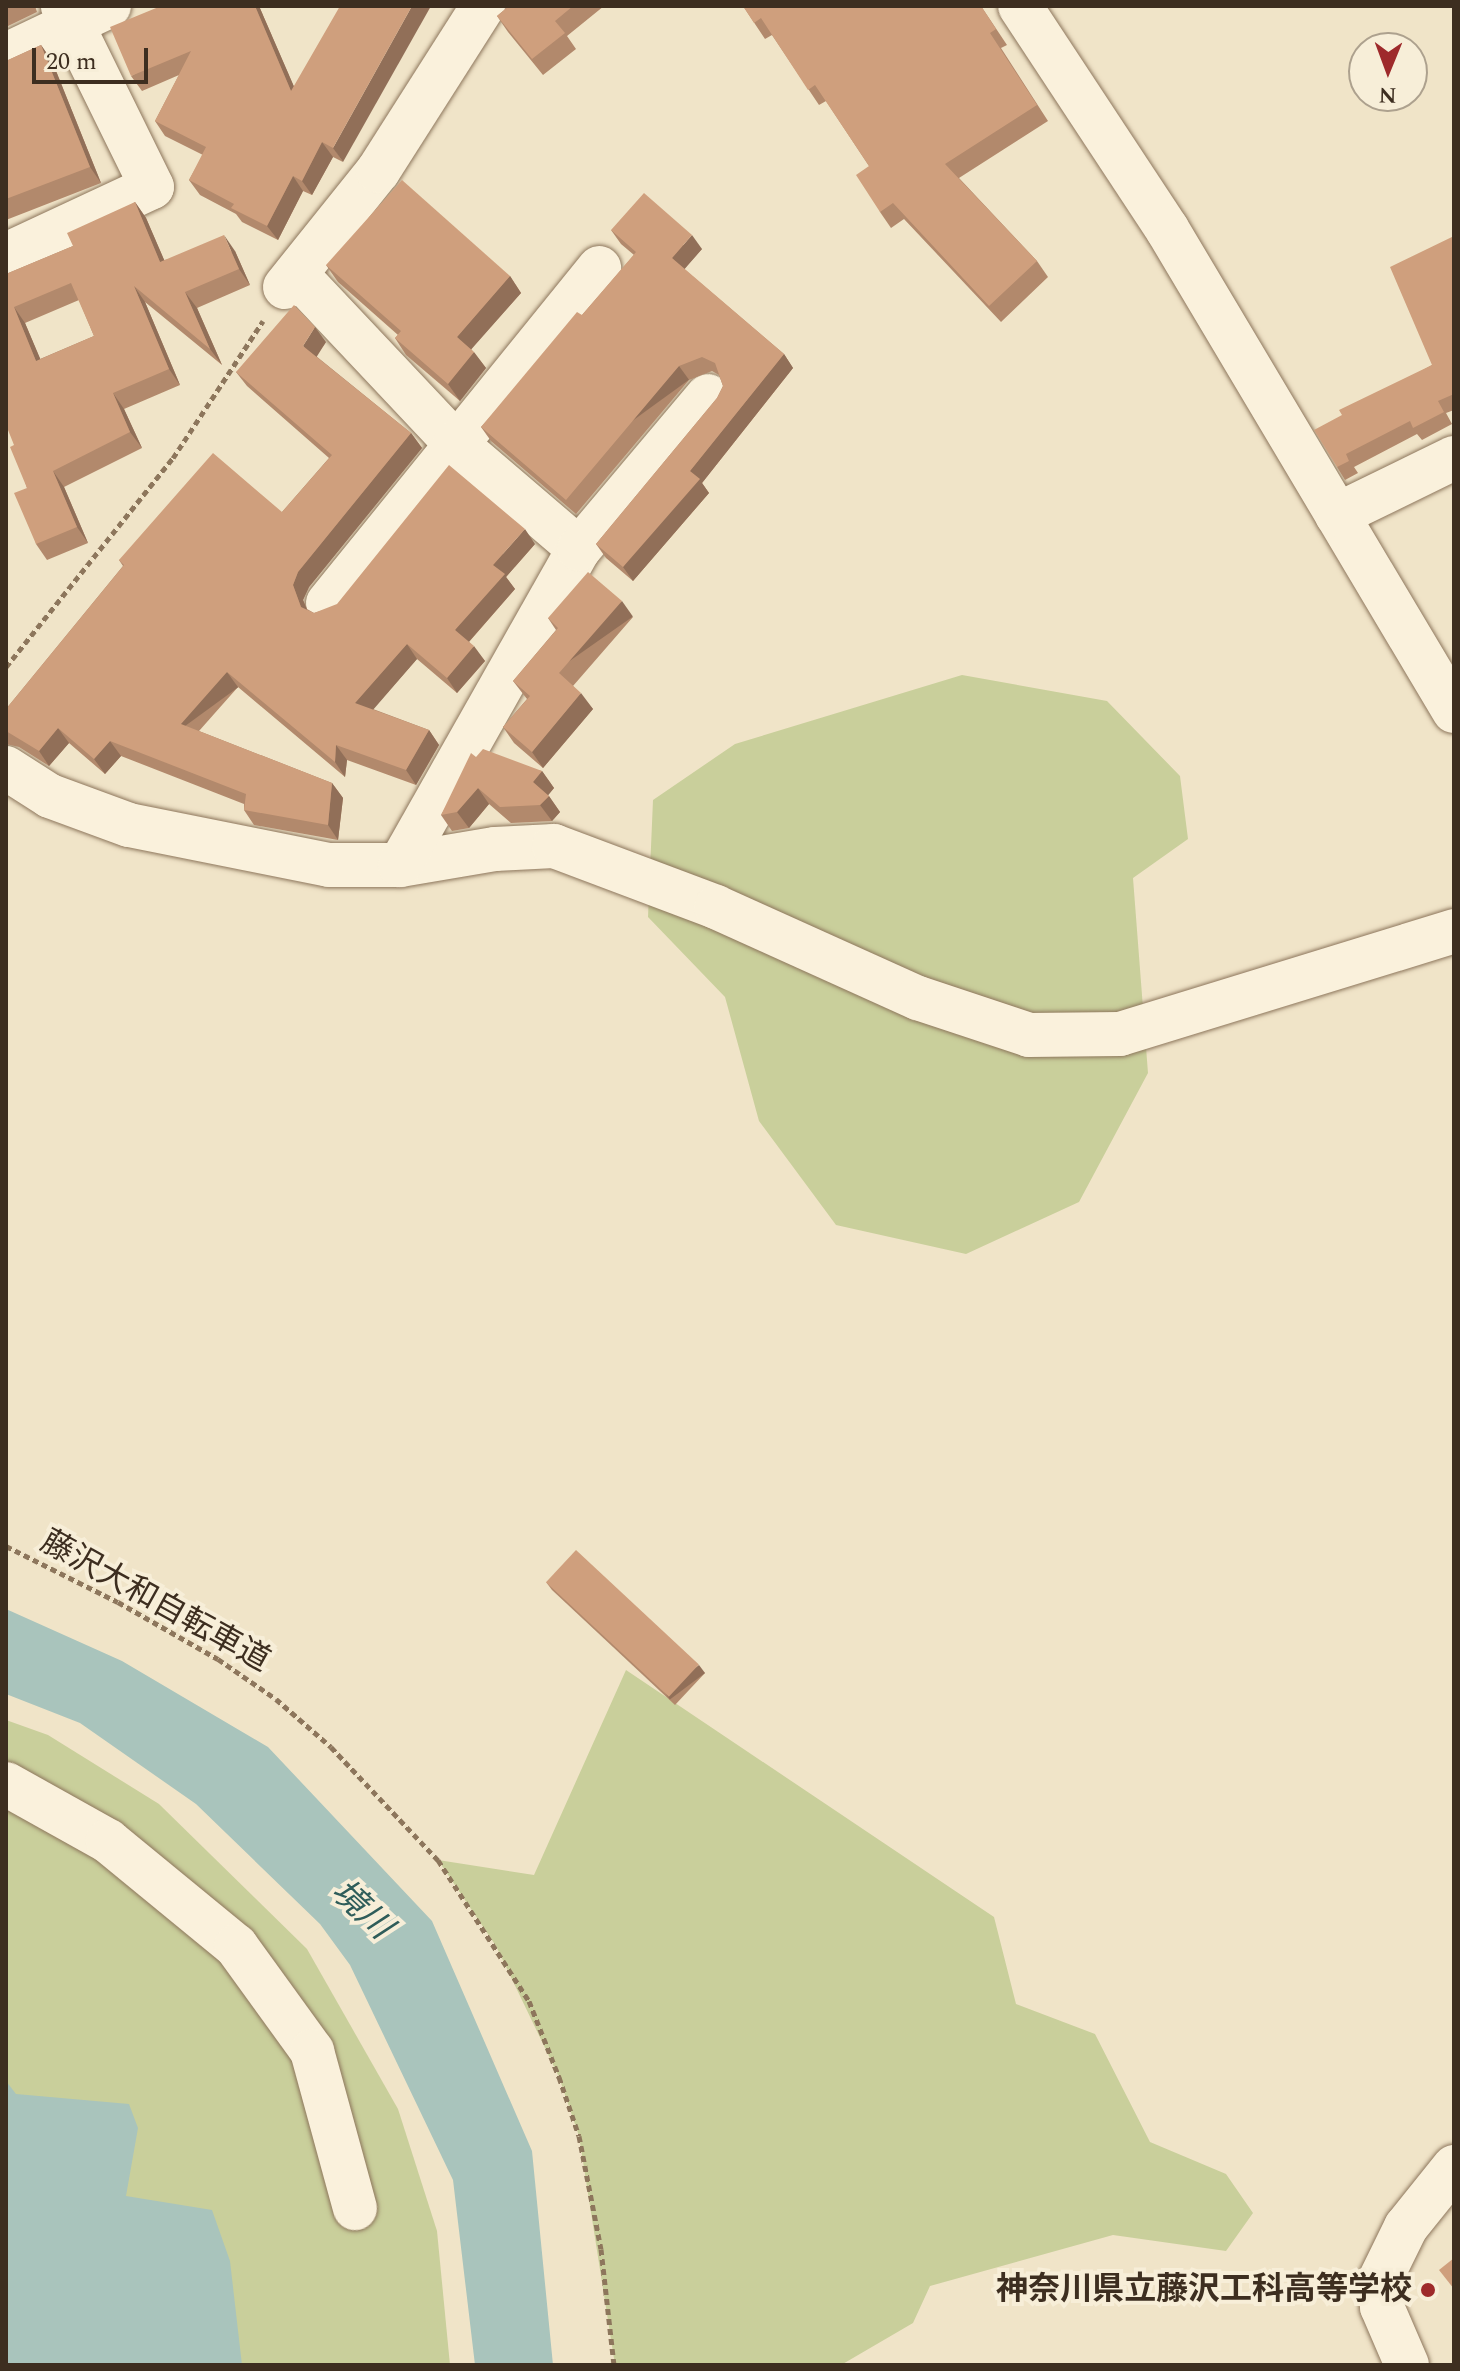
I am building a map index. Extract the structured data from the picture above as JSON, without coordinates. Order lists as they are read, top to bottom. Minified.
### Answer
{"streets":{"path":["藤沢大和自転車道"]},"water":["境川"],"places":["神奈川県立藤沢工科高等学校"],"scale_bar":"20 m","north":"bottom"}
